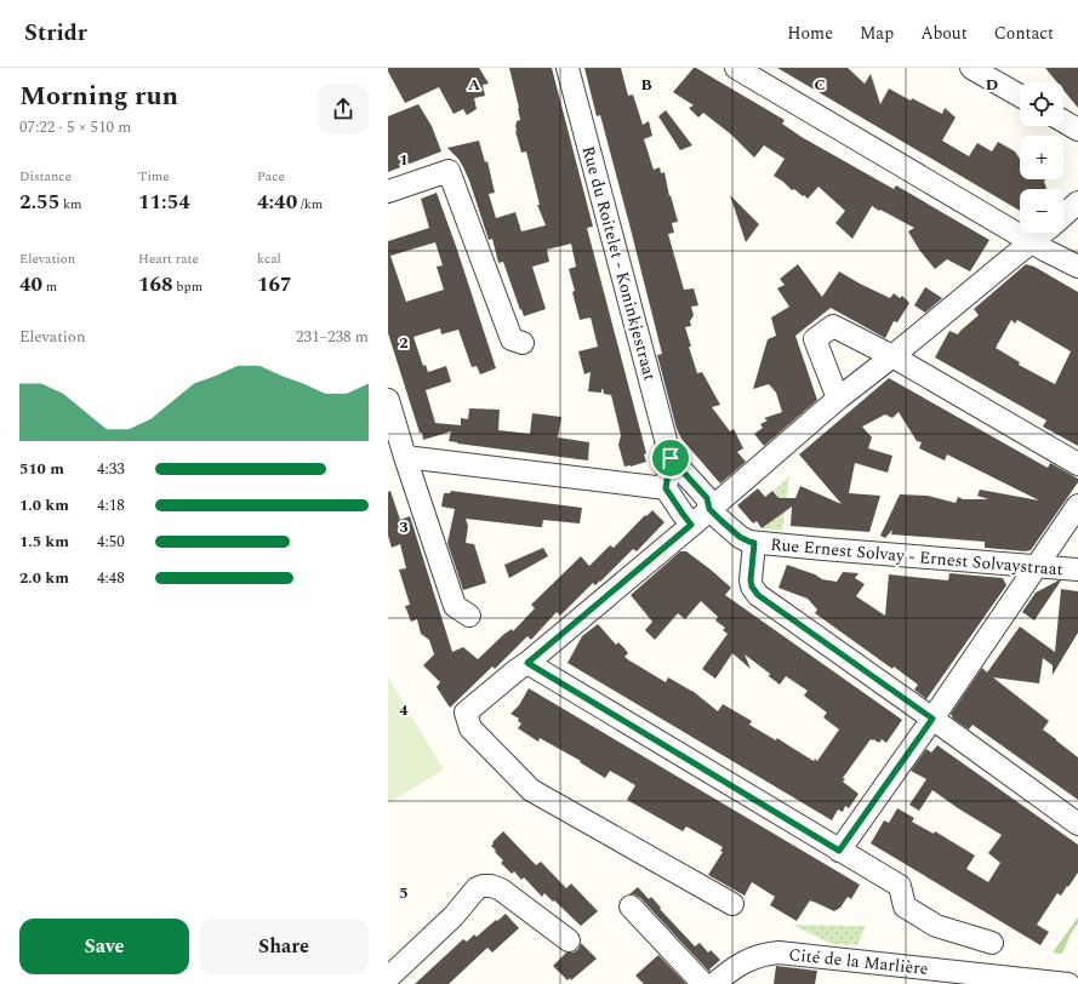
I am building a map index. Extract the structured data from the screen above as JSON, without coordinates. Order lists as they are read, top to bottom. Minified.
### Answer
{"streets":{"street":["Rue du Roitelet - Koninkjestraat","Rue Ernest Solvay - Ernest Solvaystraat","Cité de la Marlière"]},"crossings":[["Rue du Roitelet - Koninkjestraat","Rue Ernest Solvay - Ernest Solvaystraat"]],"page":{"header":"Stridr","nav":["Home","Map","About","Contact"],"heading":["Morning run","07:22 · 5 × 510 m"],"map_buttons":["+","−"],"stats":[["Distance","2.55 km"],["Time","11:54"],["Pace","4:40 /km"],["Elevation","40 m"],["Heart rate","168 bpm"],["kcal","167"]],"chart":["Elevation","231–238 m"],"list":[{"name":"510 m","note":"4:33"},{"name":"1.0 km","note":"4:18"},{"name":"1.5 km","note":"4:50"},{"name":"2.0 km","note":"4:48"}],"buttons":["Save","Share"]},"grid":{"columns":["A","B","C","D"],"rows":["1","2","3","4","5"]}}
